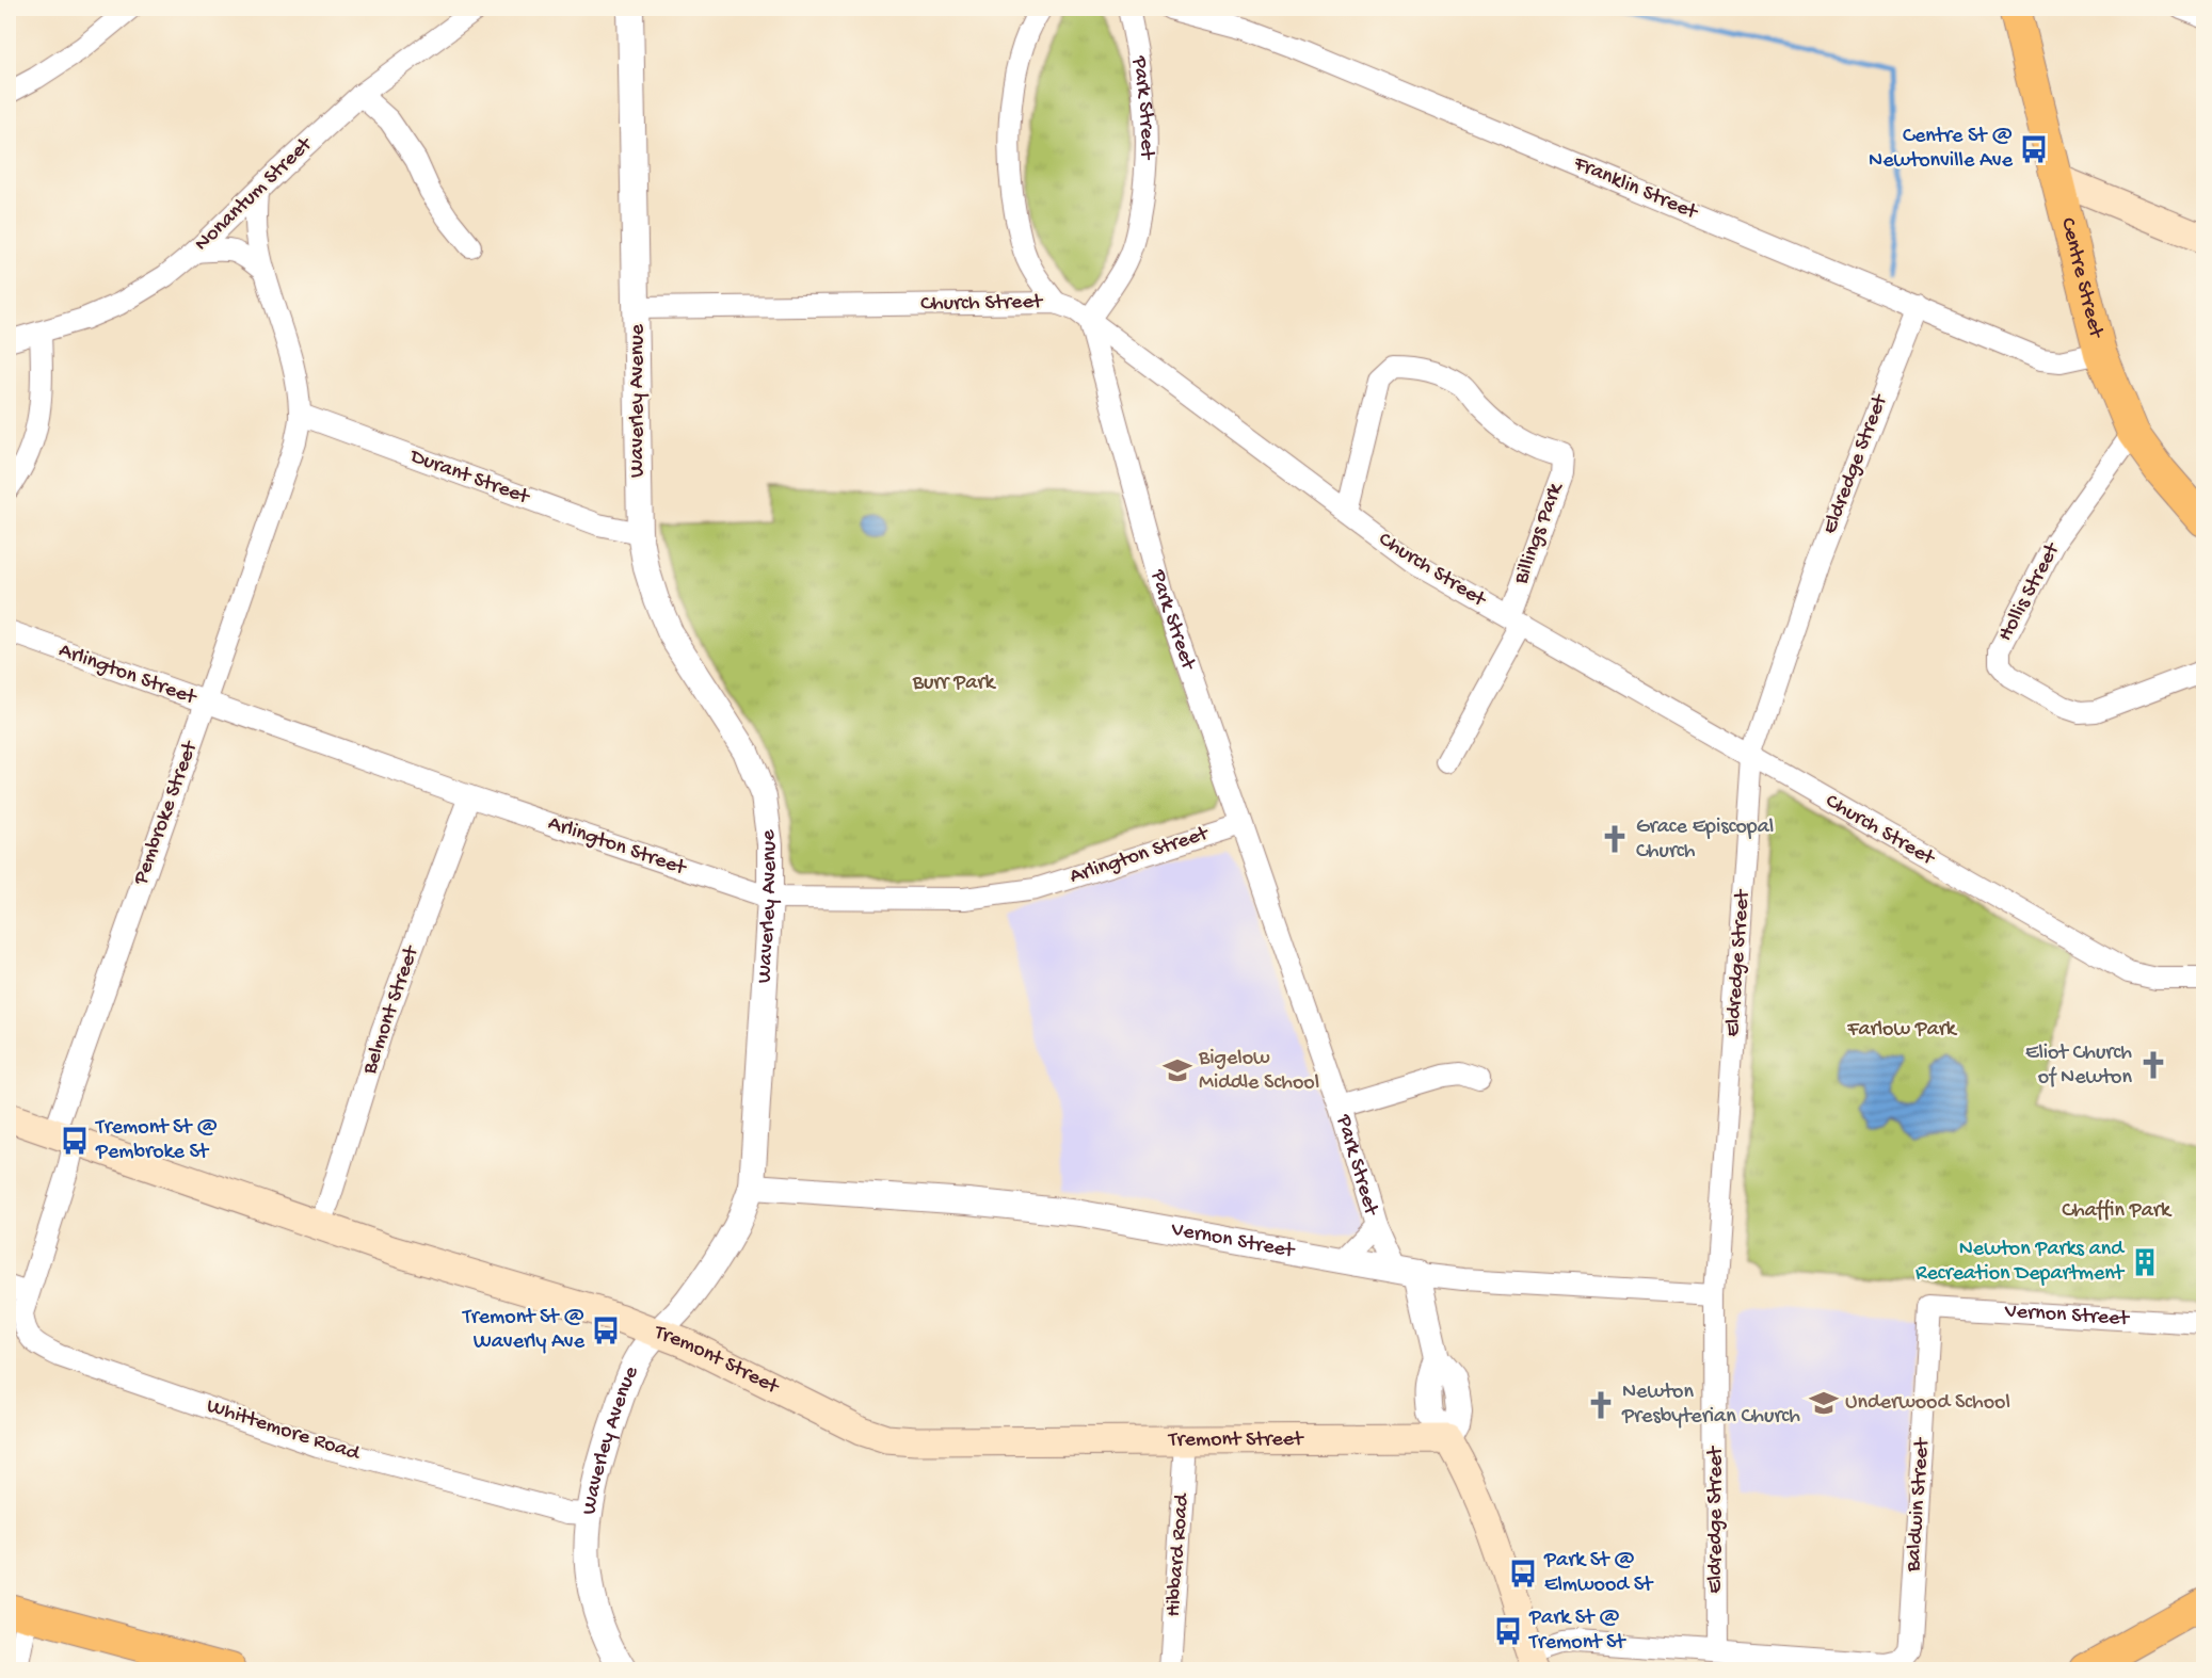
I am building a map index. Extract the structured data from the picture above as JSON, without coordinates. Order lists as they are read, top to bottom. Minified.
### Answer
{"streets":{"main road":["Park Street","Centre Street","Tremont Street"],"street":["Franklin Street","Nonantum Street","Church Street","Waverley Avenue","Eldredge Street","Durant Street","Billings Park","Hollis Street","Arlington Street","Pembroke Street","Belmont Street","Vernon Street","Whittemore Road","Baldwin Street","Hibbard Road"]},"crossings":[["Park Street","Church Street"],["Park Street","Arlington Street"],["Park Street","Vernon Street"],["Park Street","Tremont Street"],["Franklin Street","Centre Street"],["Franklin Street","Eldredge Street"],["Nonantum Street","Pembroke Street"],["Centre Street","Hollis Street"],["Church Street","Waverley Avenue"],["Church Street","Eldredge Street"],["Church Street","Billings Park"],["Waverley Avenue","Durant Street"],["Waverley Avenue","Arlington Street"],["Waverley Avenue","Vernon Street"],["Waverley Avenue","Tremont Street"],["Waverley Avenue","Whittemore Road"],["Eldredge Street","Vernon Street"],["Eldredge Street","Baldwin Street"],["Durant Street","Pembroke Street"],["Arlington Street","Pembroke Street"],["Arlington Street","Belmont Street"],["Pembroke Street","Tremont Street"],["Pembroke Street","Whittemore Road"],["Belmont Street","Tremont Street"],["Vernon Street","Baldwin Street"],["Tremont Street","Hibbard Road"]],"parks":["Burr Park","Farlow Park","Chaffin Park"],"places":{"bus stop":["Centre St @ Newtonville Ave","Tremont St @ Pembroke St","Tremont St @ Waverly Ave","Park St @ Elmwood St","Park St @ Tremont St"],"church":["Grace Episcopal Church","Eliot Church of Newton","Newton Presbyterian Church"],"school or university":["Bigelow Middle School","Underwood School"],"building":["Newton Parks and Recreation Department"]}}
